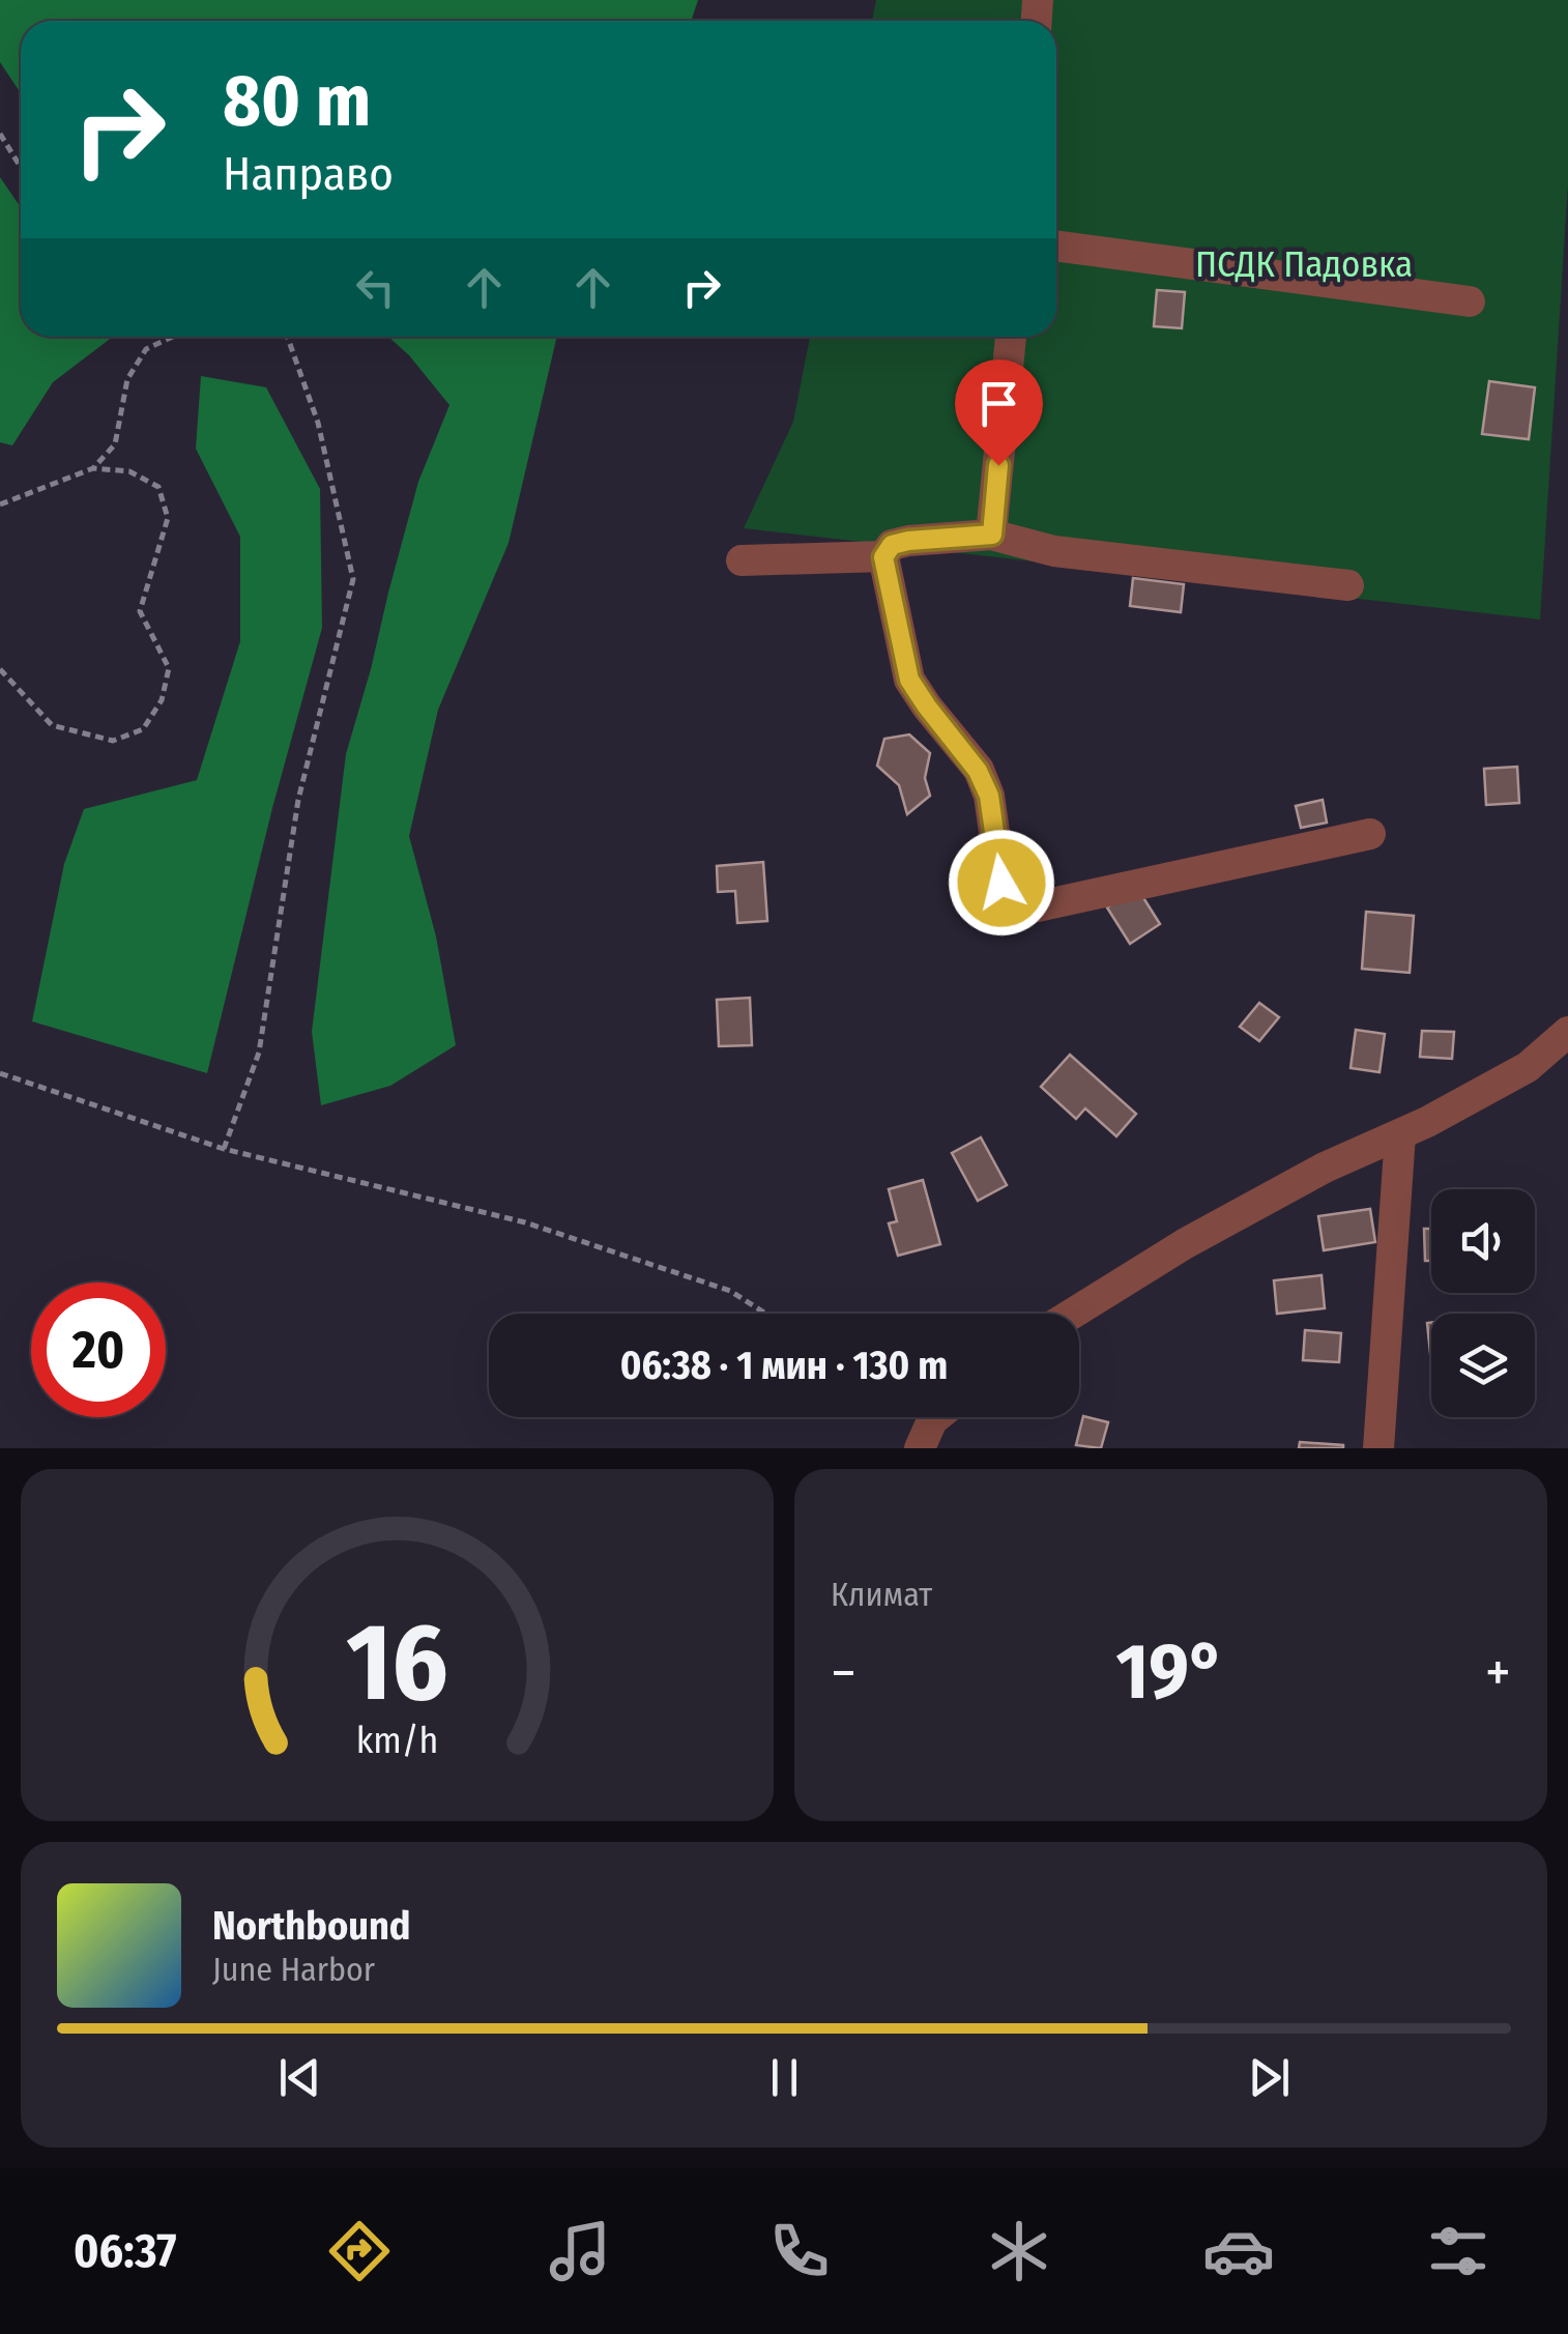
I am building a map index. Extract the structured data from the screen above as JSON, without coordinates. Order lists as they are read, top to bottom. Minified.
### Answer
{"parks":["ПСДК Падовка"],"page":{"turn":["80 m","Направо"],"limit":"20","trip":"06:38 · 1 мин · 130 m","tile":"Климат","heat":["−","19°","+"],"song":["Northbound","June Harbor"],"tabs":"06:37","gauge":["16","km/h"]}}
